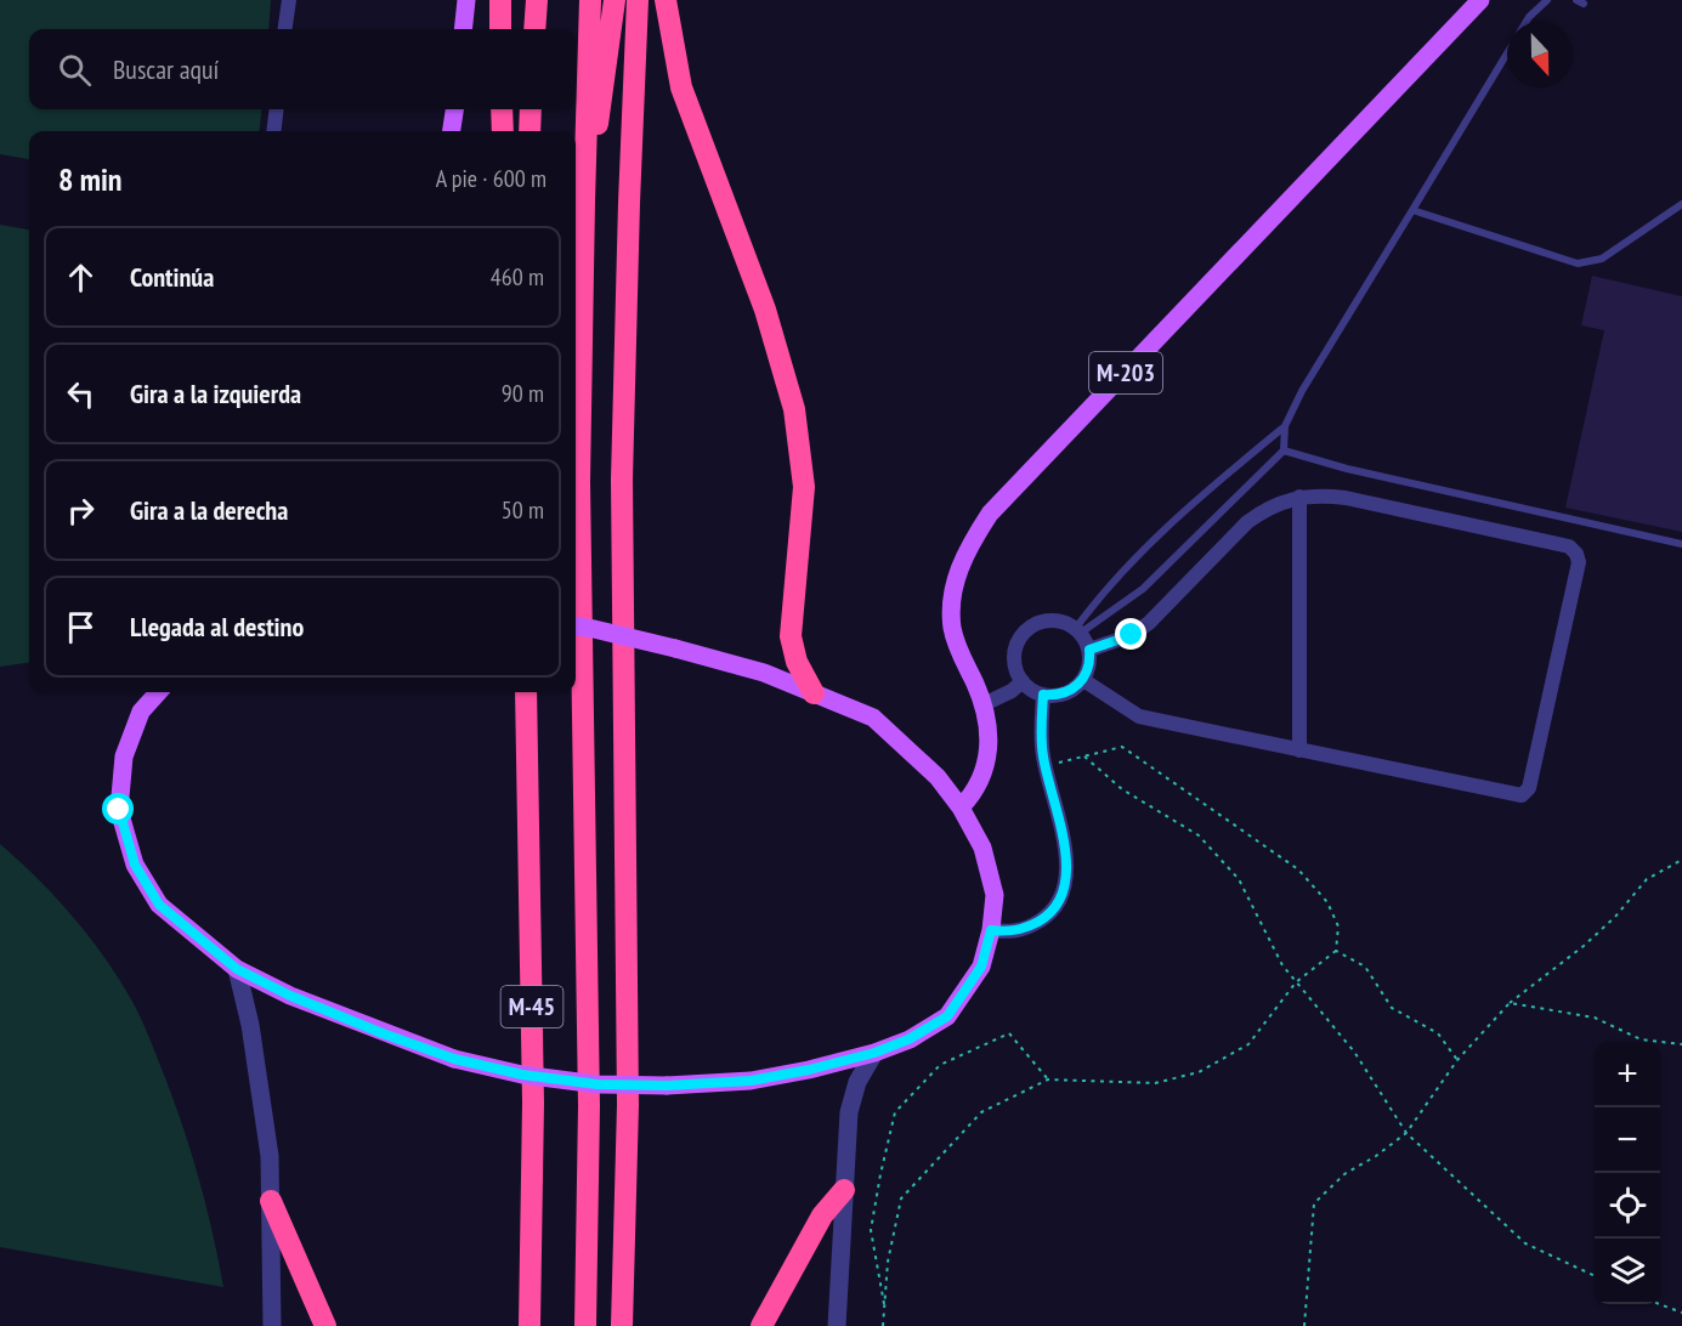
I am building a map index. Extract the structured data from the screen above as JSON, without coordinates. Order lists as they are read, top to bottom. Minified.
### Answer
{"streets":{"highway":["M-45"],"main road":["M-203"]},"north":"bottom","page":{"search":"Buscar aquí","heading":["8 min","A pie · 600 m"],"list":[["Continúa","460 m"],["Gira a la izquierda","90 m"],["Gira a la derecha","50 m"],"Llegada al destino"],"map_buttons":["+","−"]}}
